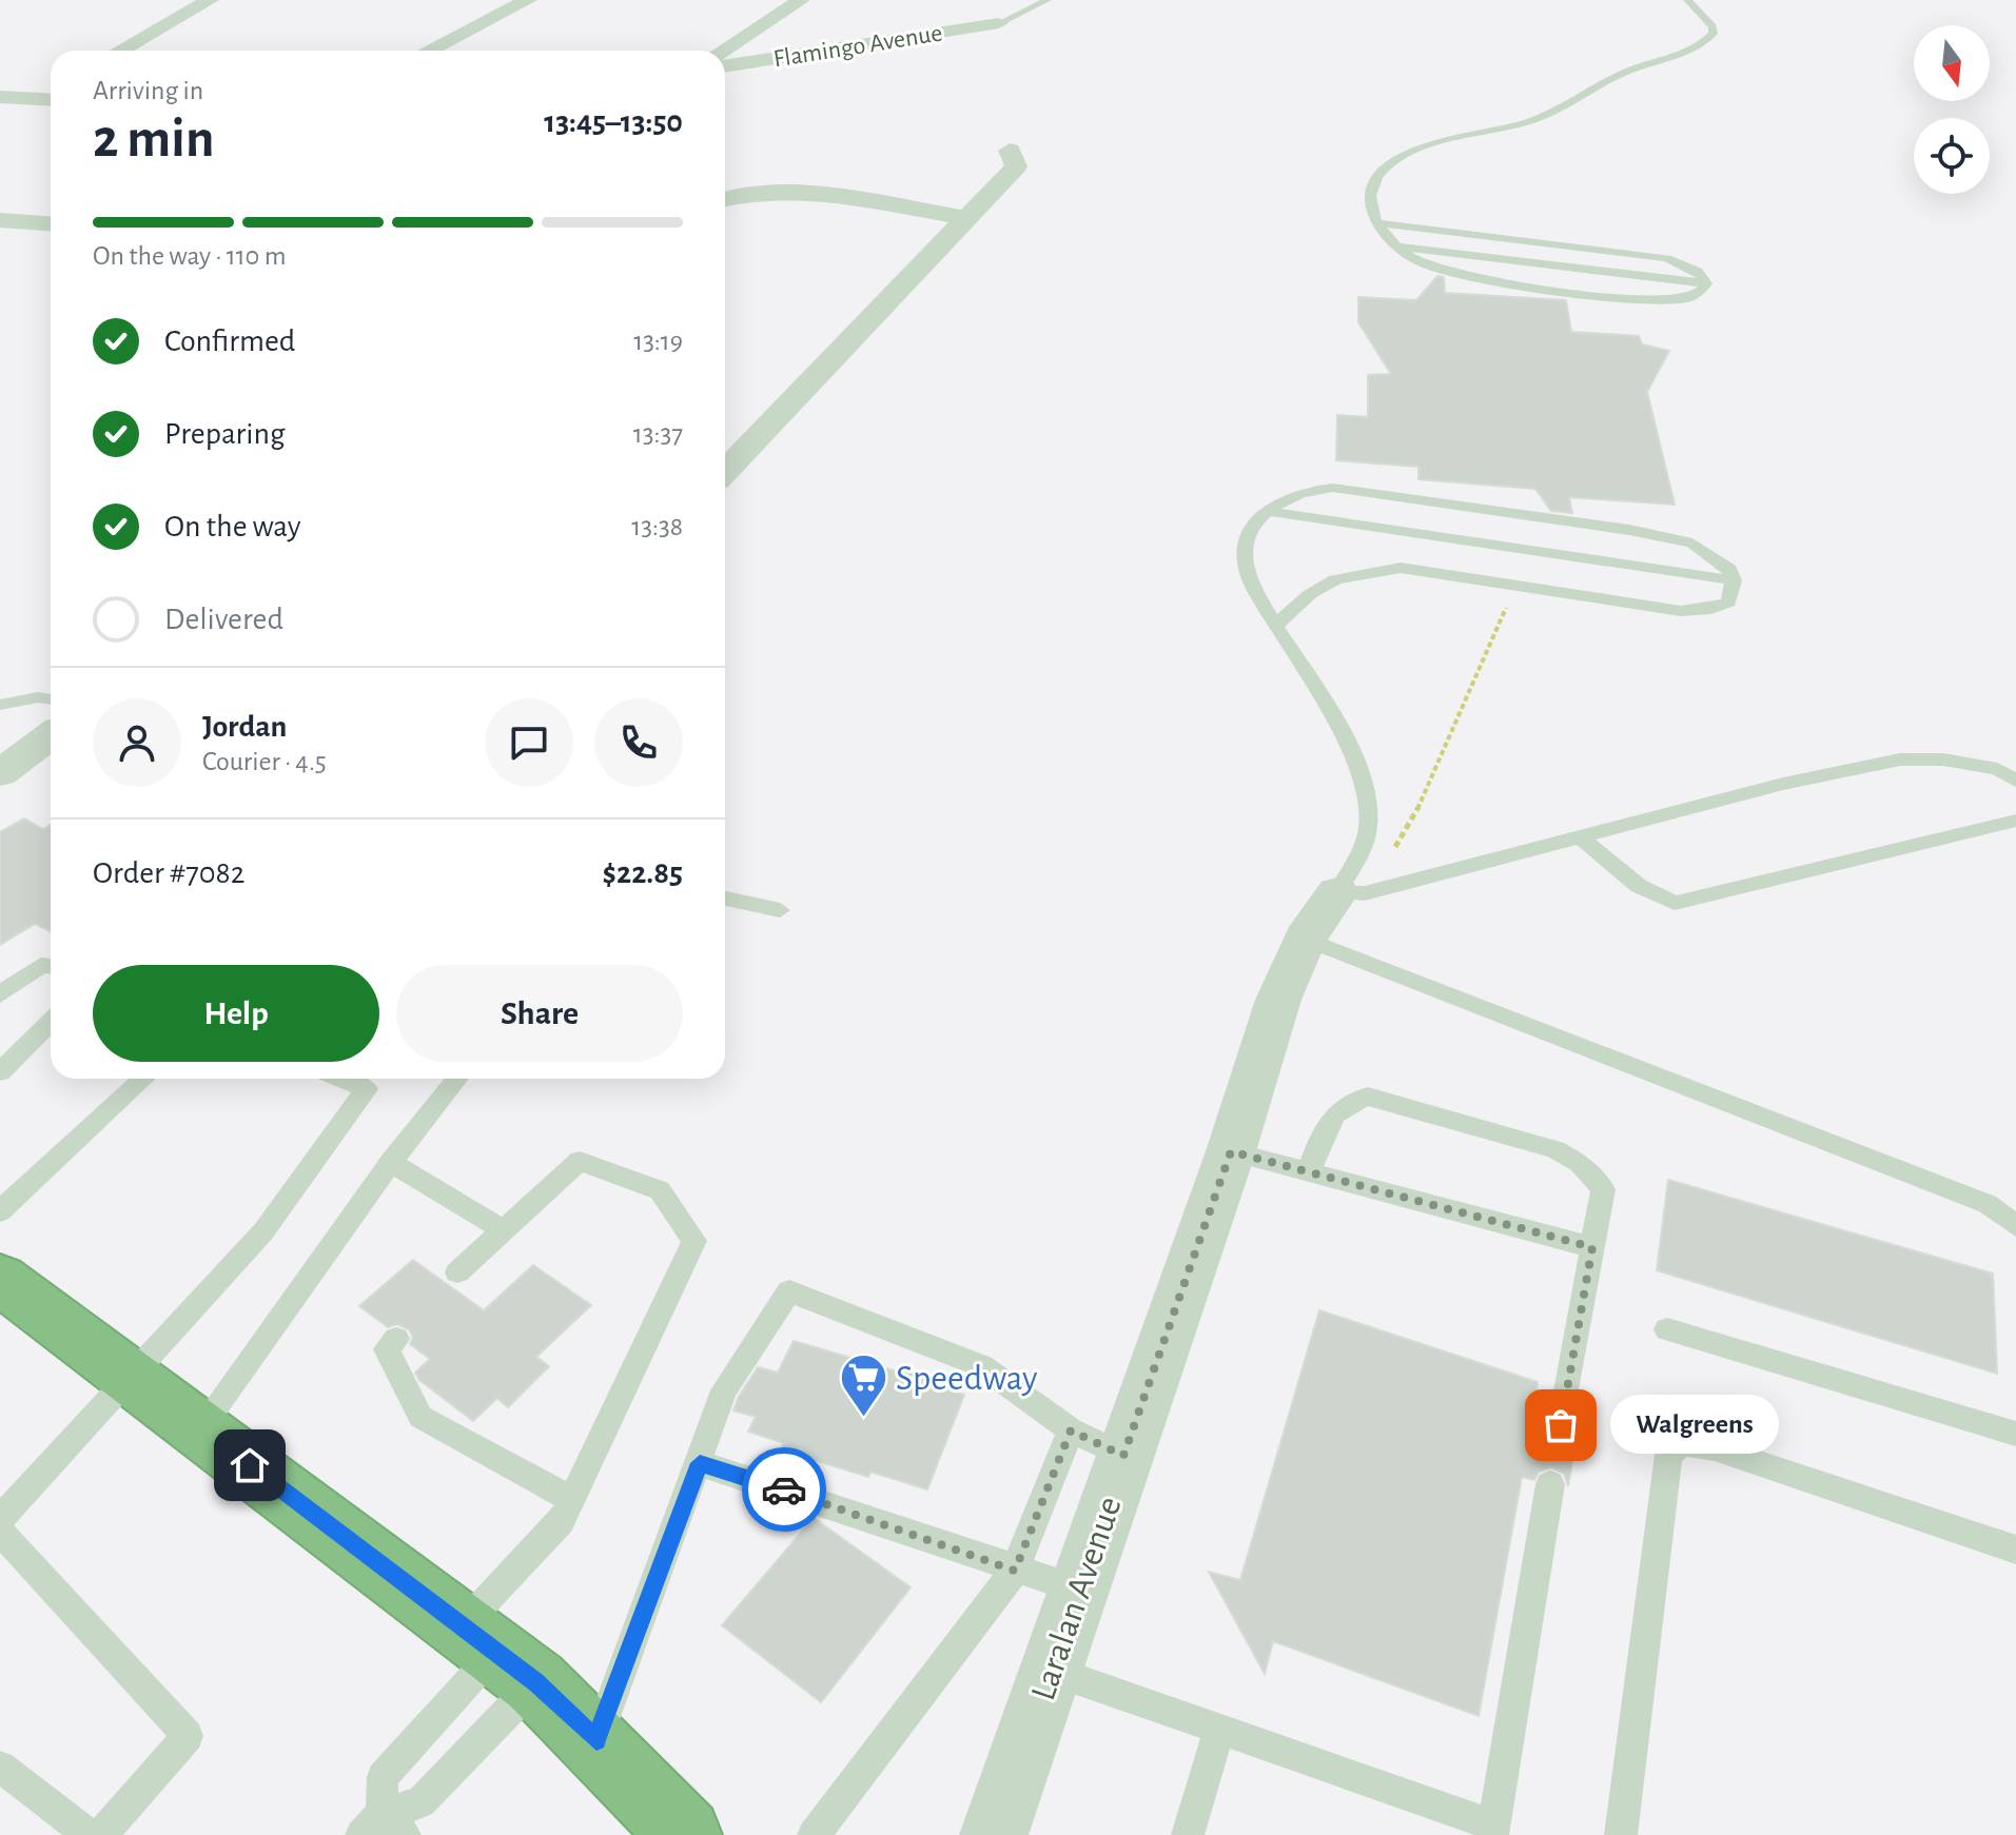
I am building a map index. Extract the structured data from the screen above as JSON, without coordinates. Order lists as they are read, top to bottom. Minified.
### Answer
{"streets":{"street":["Flamingo Avenue","Laralan Avenue"]},"places":{"supermarket":["Speedway"],"other":["Walgreens"]},"north":"bottom","page":{"heading":["2 min","Arriving in","13:45–13:50"],"panel":["Jordan","Courier · 4.5","Order #7082","$22.85"],"bar":"On the way · 110 m","list":[["Confirmed","13:19"],["Preparing","13:37"],["On the way","13:38"],"Delivered"],"buttons":["Help","Share"],"bubble":"Walgreens"}}
